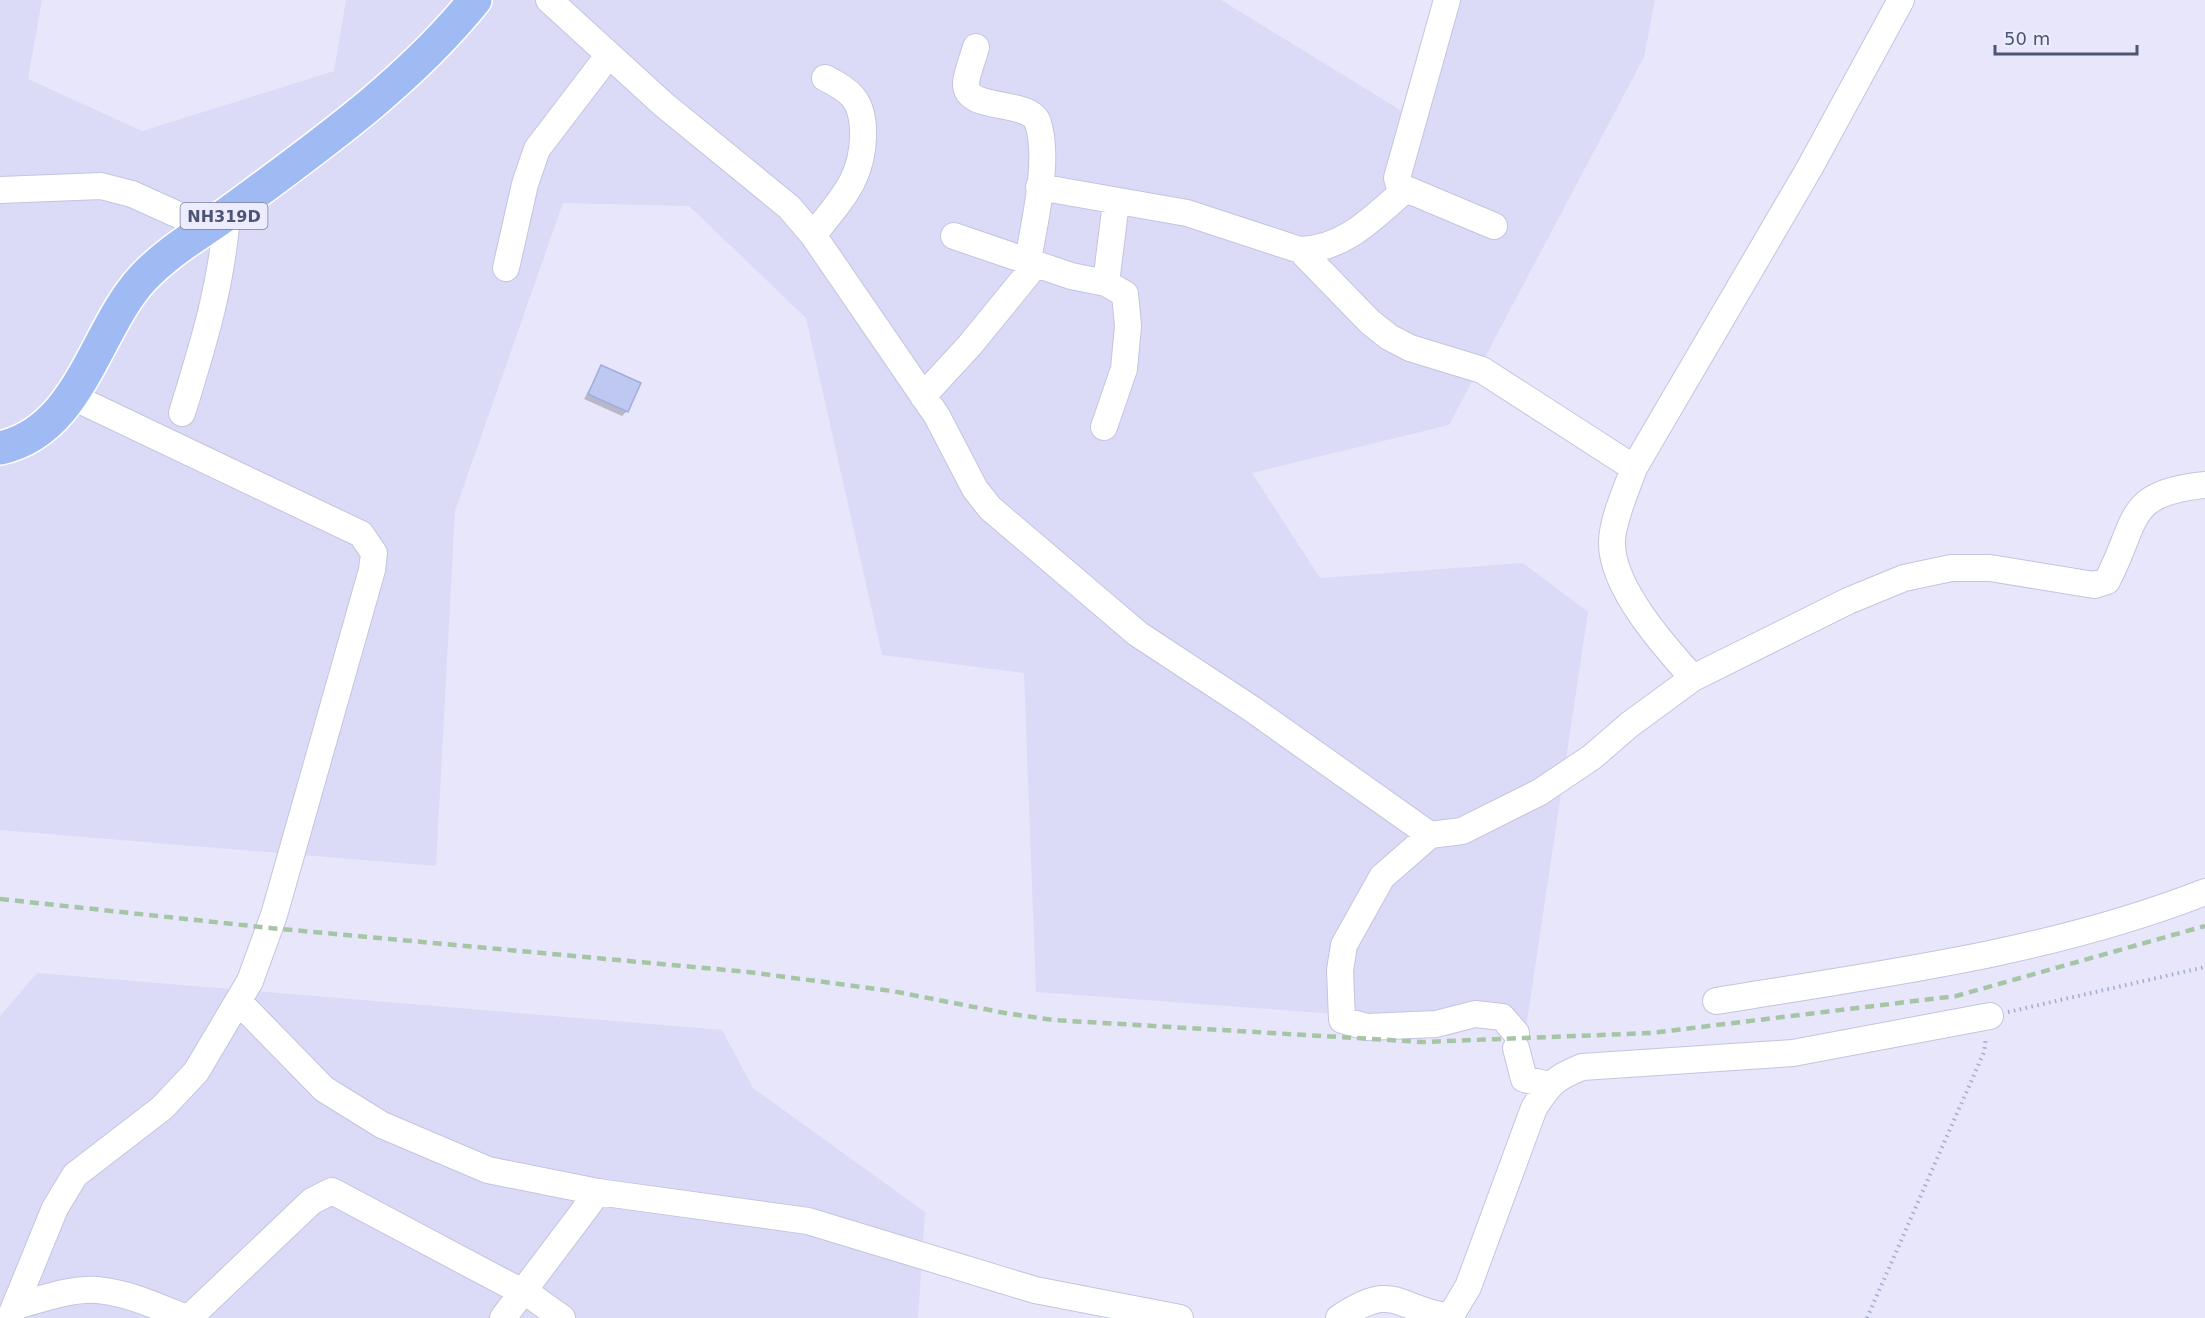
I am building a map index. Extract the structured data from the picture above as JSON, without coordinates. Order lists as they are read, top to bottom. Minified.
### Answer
{"streets":{"highway":["NH319D"]},"scale_bar":"50 m"}
